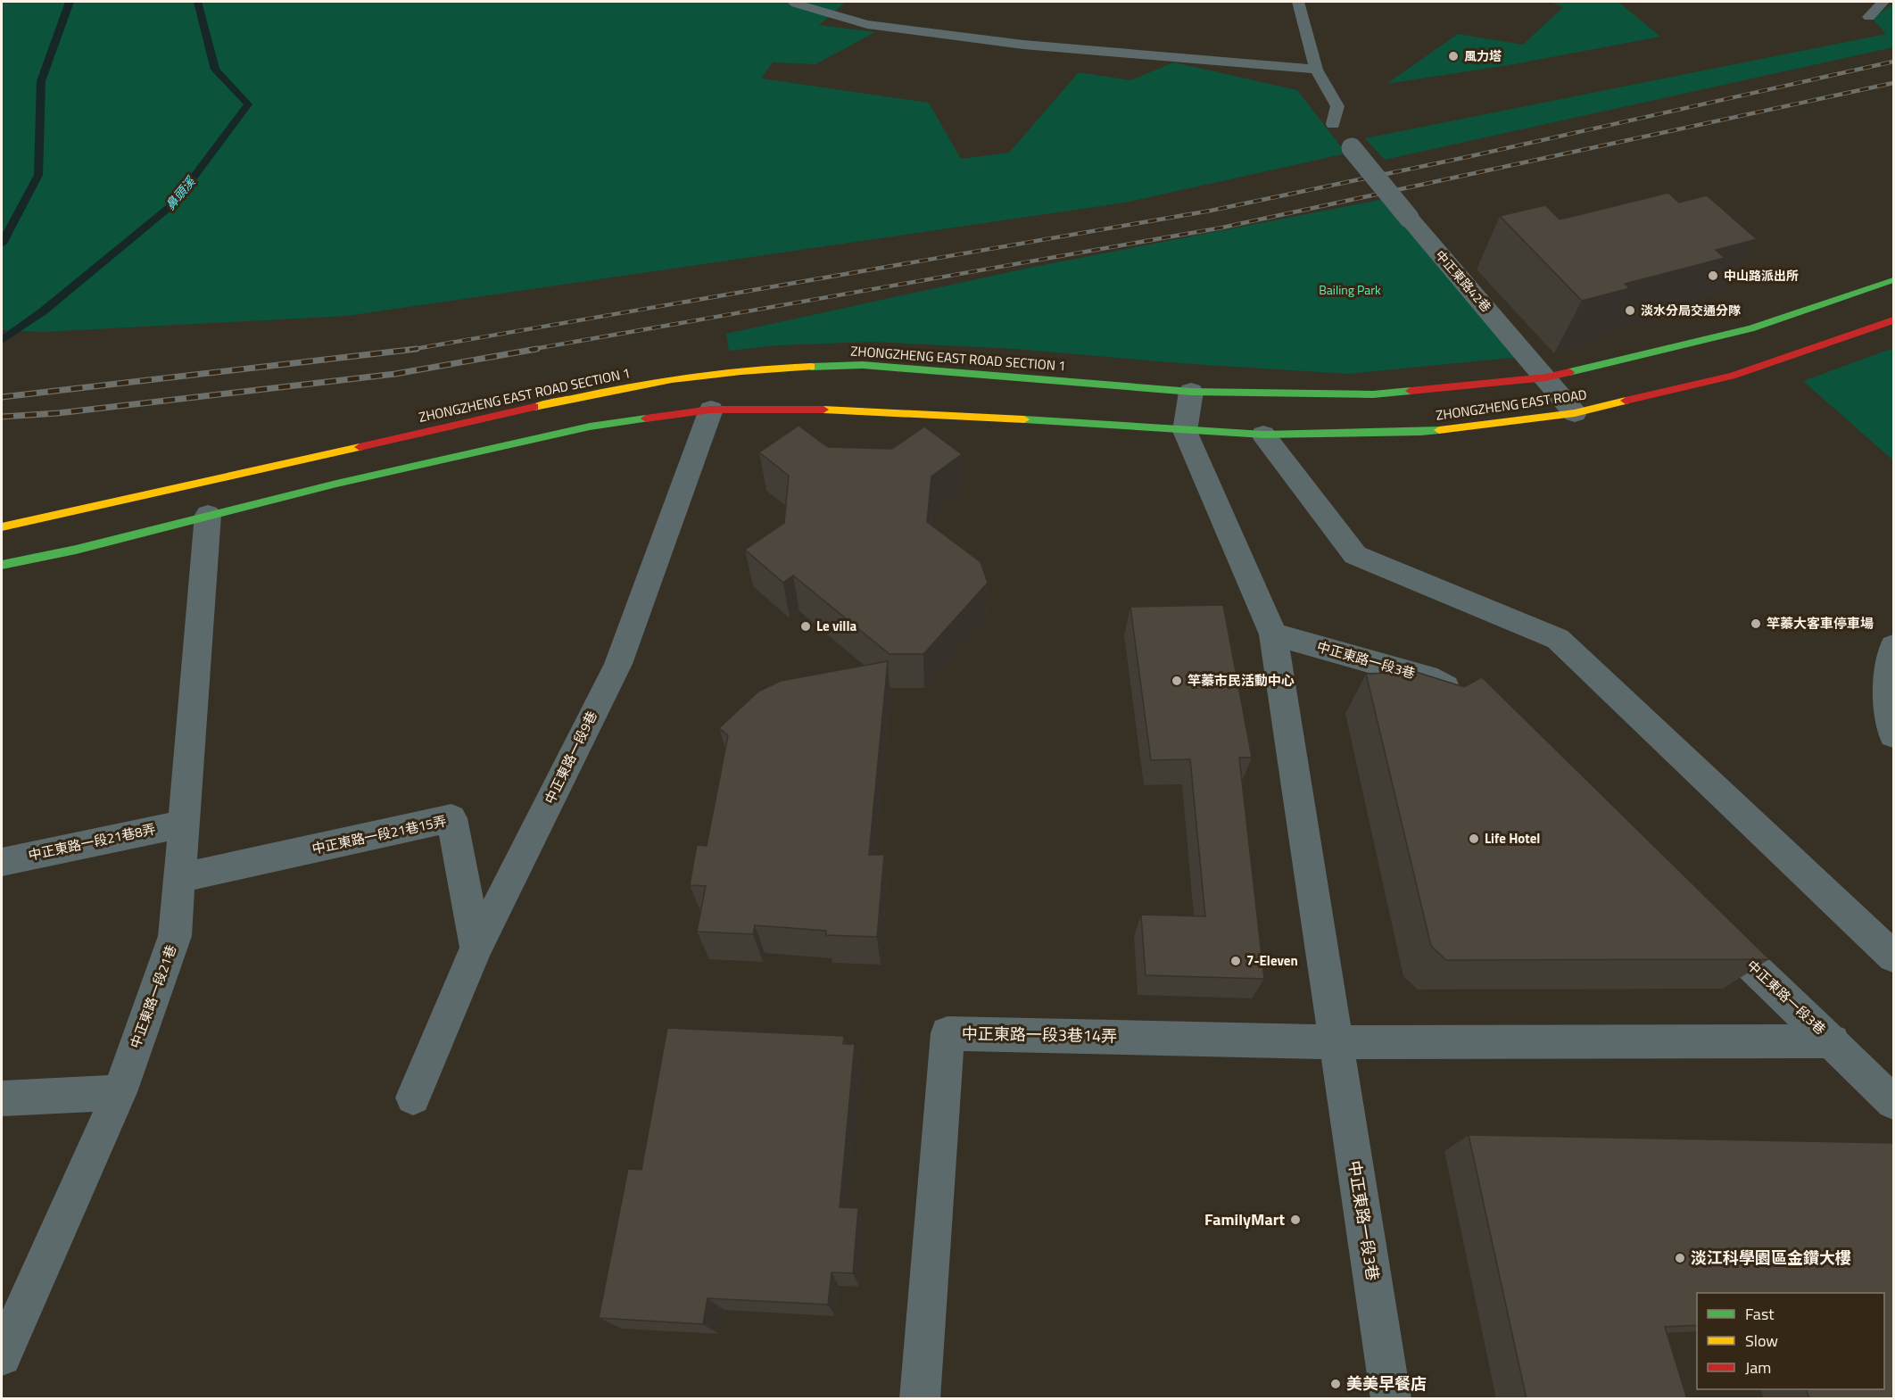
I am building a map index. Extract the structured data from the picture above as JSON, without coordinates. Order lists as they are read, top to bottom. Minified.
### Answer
{"streets":{"main road":["ZHONGZHENG EAST ROAD SECTION 1","ZHONGZHENG EAST ROAD"],"street":["中正東路42巷","中正東路一段3巷","中正東路一段9巷","中正東路一段21巷15弄","中正東路一段21巷8弄","中正東路一段21巷","中正東路一段3巷14弄"]},"crossings":[["中正東路42巷","ZHONGZHENG EAST ROAD"],["ZHONGZHENG EAST ROAD SECTION 1","ZHONGZHENG EAST ROAD"],["ZHONGZHENG EAST ROAD","中正東路一段3巷"],["中正東路一段3巷","中正東路一段3巷14弄"],["中正東路一段9巷","中正東路一段21巷15弄"],["中正東路一段21巷15弄","中正東路一段21巷"],["中正東路一段21巷8弄","中正東路一段21巷"]],"water":["鼻頭溪"],"parks":["Bailing Park"],"places":["風力塔","中山路派出所","淡水分局交通分隊","竿蓁大客車停車場","Le villa","竿蓁市民活動中心","Life Hotel","7-Eleven","FamilyMart","淡江科學園區金鑽大樓","美美早餐店"],"legend":["Fast","Slow","Jam"]}
